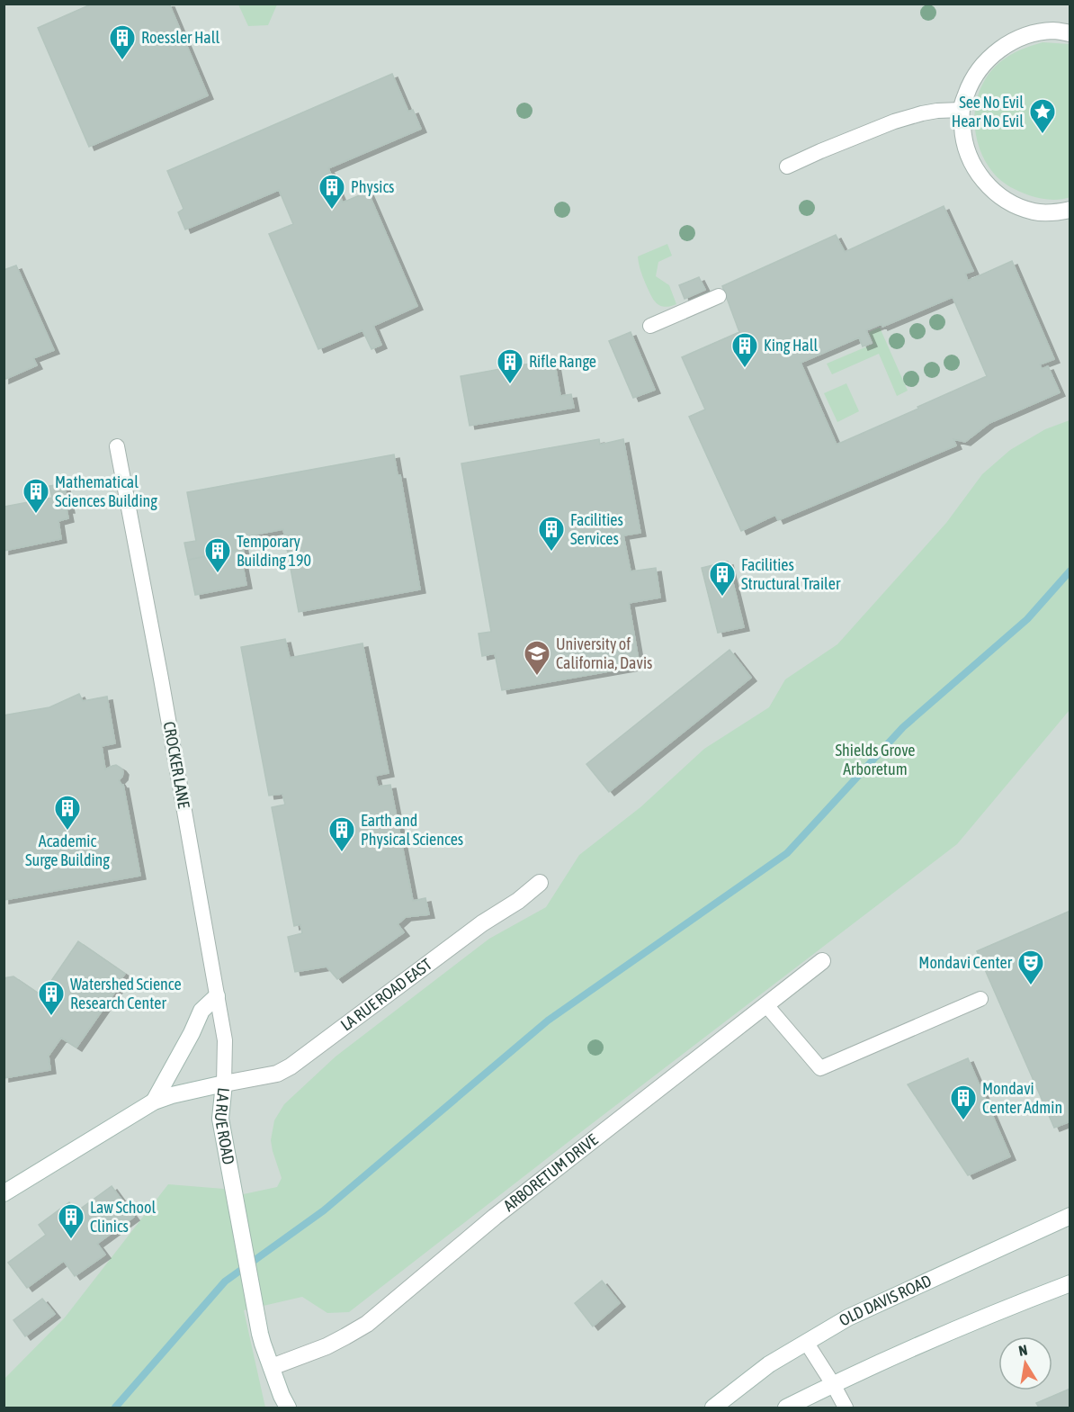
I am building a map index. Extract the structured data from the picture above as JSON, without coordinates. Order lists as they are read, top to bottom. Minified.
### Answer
{"streets":{"street":["LA RUE ROAD EAST","LA RUE ROAD","ARBORETUM DRIVE","OLD DAVIS ROAD"],"lane":["CROCKER LANE"]},"crossings":[["CROCKER LANE","LA RUE ROAD EAST"],["CROCKER LANE","LA RUE ROAD"],["LA RUE ROAD EAST","LA RUE ROAD"],["LA RUE ROAD","ARBORETUM DRIVE"]],"parks":["Shields Grove Arboretum"],"places":{"building":["Roessler Hall","Physics","King Hall","Rifle Range","Mathematical Sciences Building","Facilities Services","Temporary Building 190","Facilities Structural Trailer","Academic Surge Building","Earth and Physical Sciences","Watershed Science Research Center","Mondavi Center Admin","Law School Clinics"],"place":["See No Evil Hear No Evil"],"school or university":["University of California, Davis"],"theatre":["Mondavi Center"]},"north":"top"}
